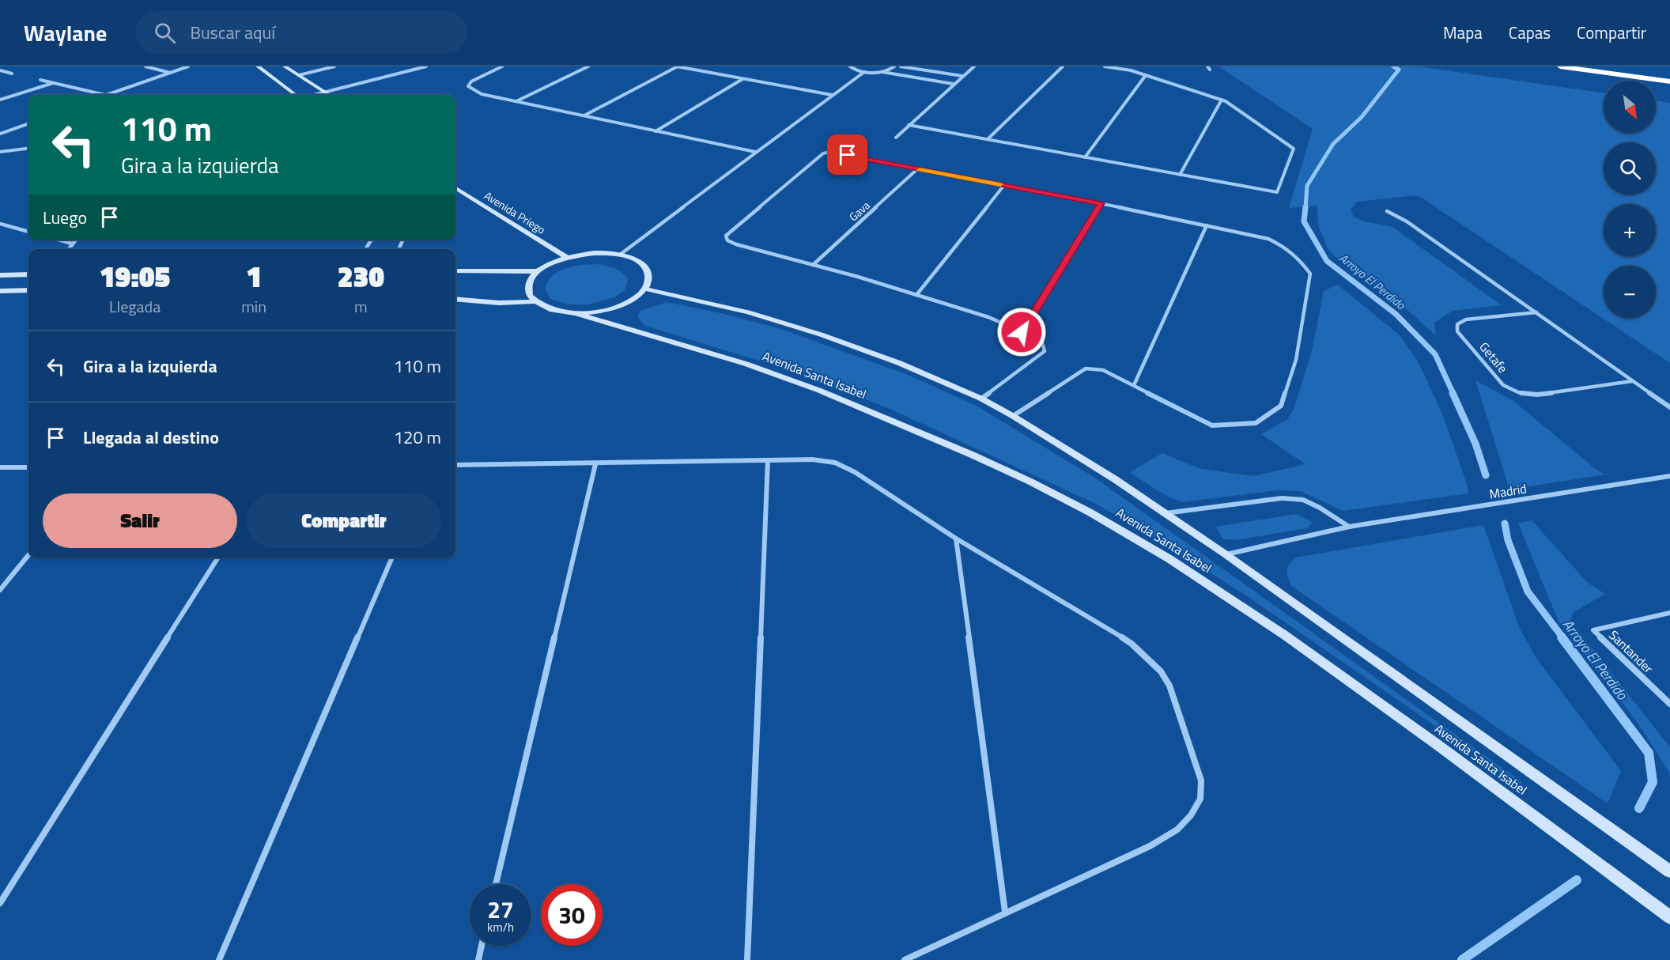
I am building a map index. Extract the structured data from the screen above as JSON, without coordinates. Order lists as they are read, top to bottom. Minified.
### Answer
{"streets":{"street":["Gava","Avenida Priego","Getafe","Avenida Santa Isabel","Madrid","Santander"]},"crossings":[["Avenida Santa Isabel","Madrid"]],"water":["Arroyo El Perdido"],"north":"bottom right","page":{"header":"Waylane","search":"Buscar aquí","nav":["Mapa","Capas","Compartir"],"map_buttons":["+","−"],"turn":["110 m","Gira a la izquierda"],"then":"Luego","eta":["19:05","Llegada","1","min","230","m"],"list":[{"name":"Gira a la izquierda","value":"110 m"},{"name":"Llegada al destino","value":"120 m"}],"buttons":["Salir","Compartir"],"speed":"27 km/h","limit":"30"}}
